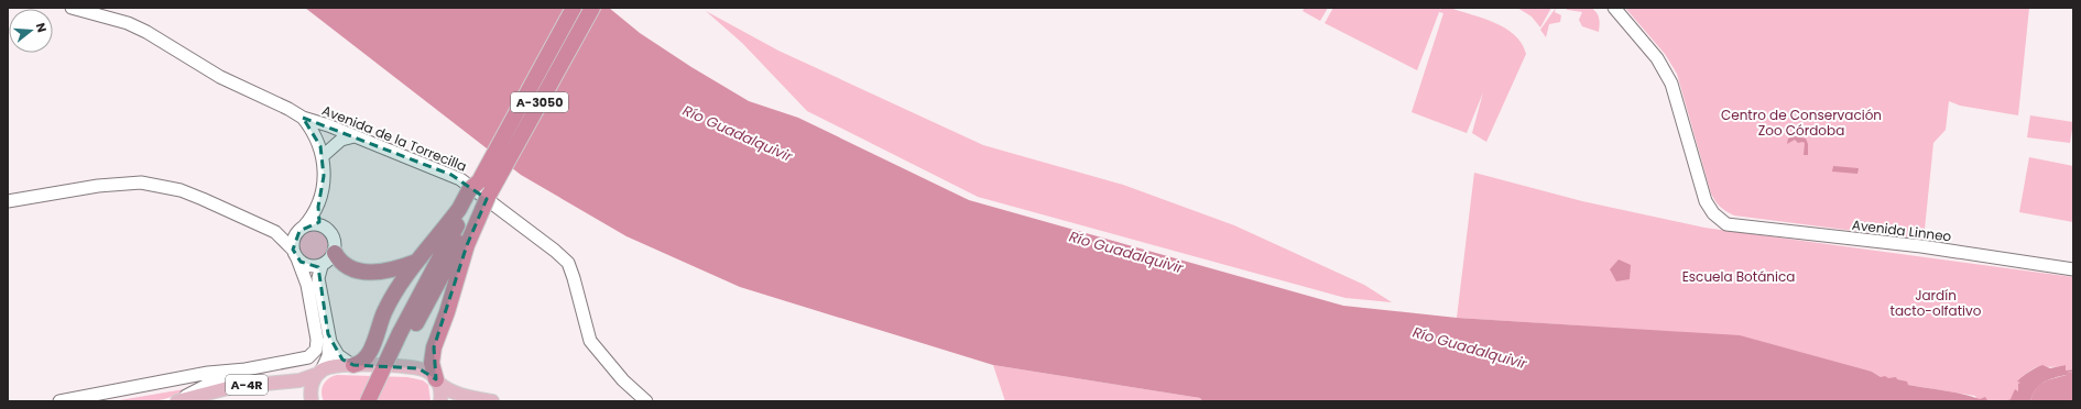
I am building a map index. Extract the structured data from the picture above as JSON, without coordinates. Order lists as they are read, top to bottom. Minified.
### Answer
{"streets":{"highway":["A-3050"],"main road":["A-4R"],"street":["Avenida de la Torrecilla","Avenida Linneo"]},"water":["Río Guadalquivir"],"parks":["Centro de Conservación Zoo Córdoba","Escuela Botánica","Jardín tacto-olfativo"],"north":"right"}
